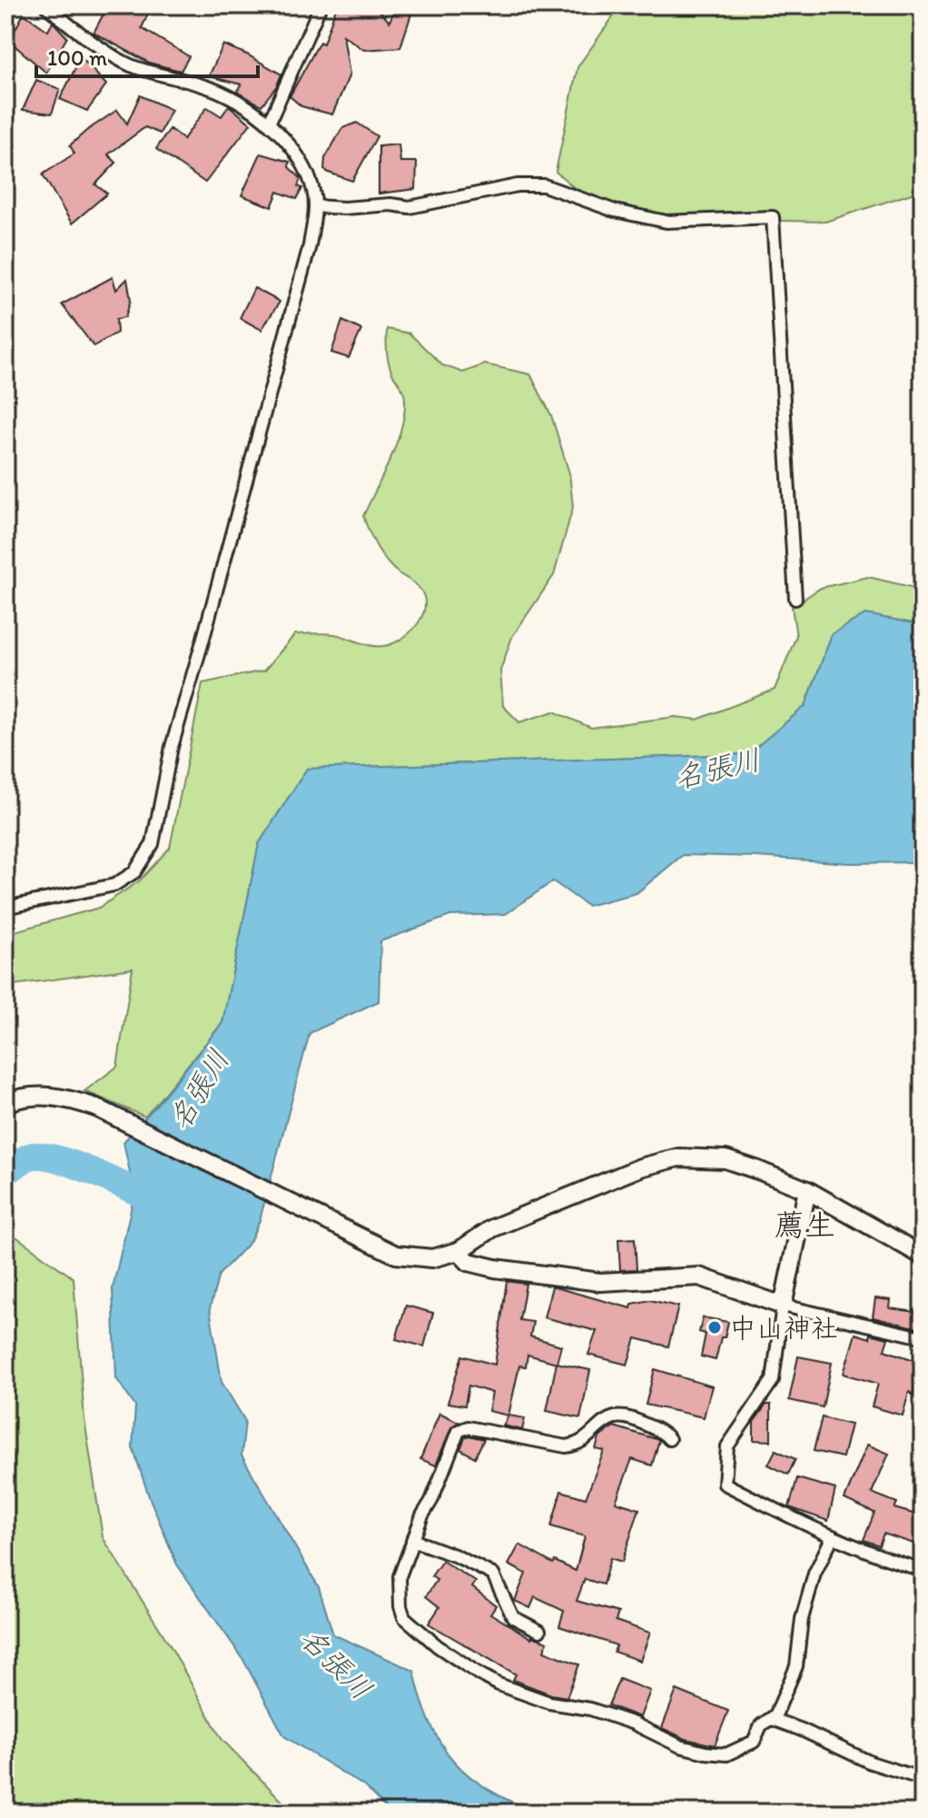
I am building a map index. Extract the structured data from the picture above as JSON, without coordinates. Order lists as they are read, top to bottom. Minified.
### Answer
{"districts":["薦生"],"water":["名張川"],"places":["中山神社"],"scale_bar":"100 m"}
